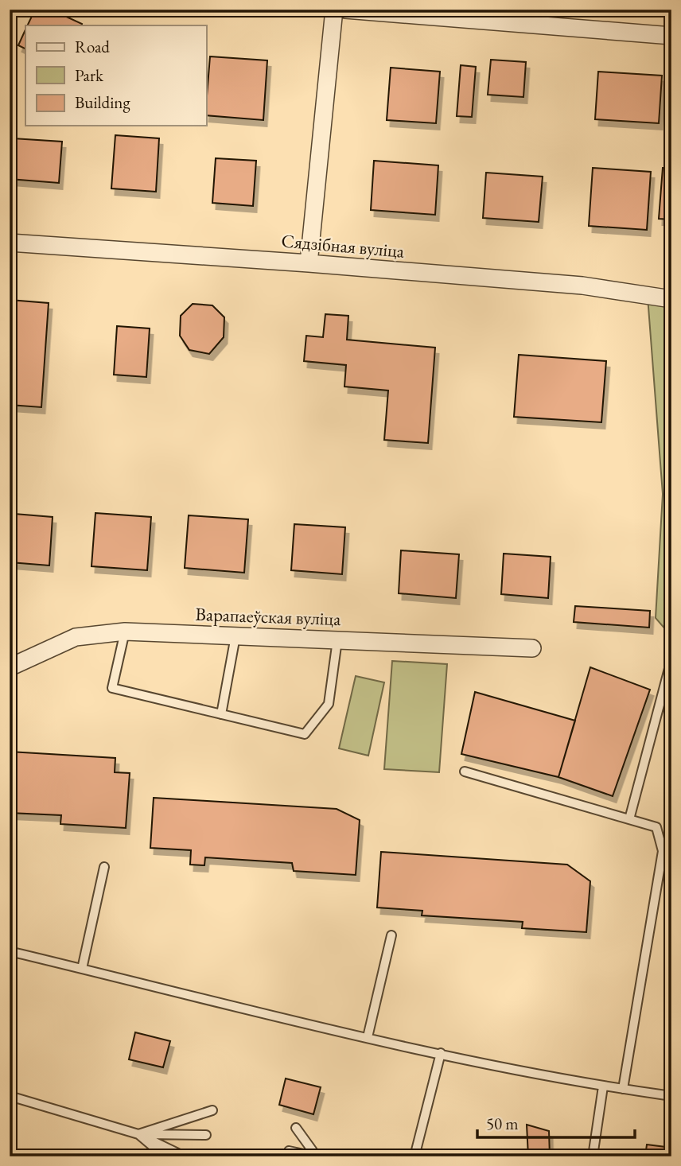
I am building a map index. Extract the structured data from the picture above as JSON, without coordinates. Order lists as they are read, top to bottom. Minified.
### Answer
{"streets":{"street":["Сядзібная вуліца","Варапаеўская вуліца"]},"legend":["Road","Park","Building"],"scale_bar":"50 m"}
